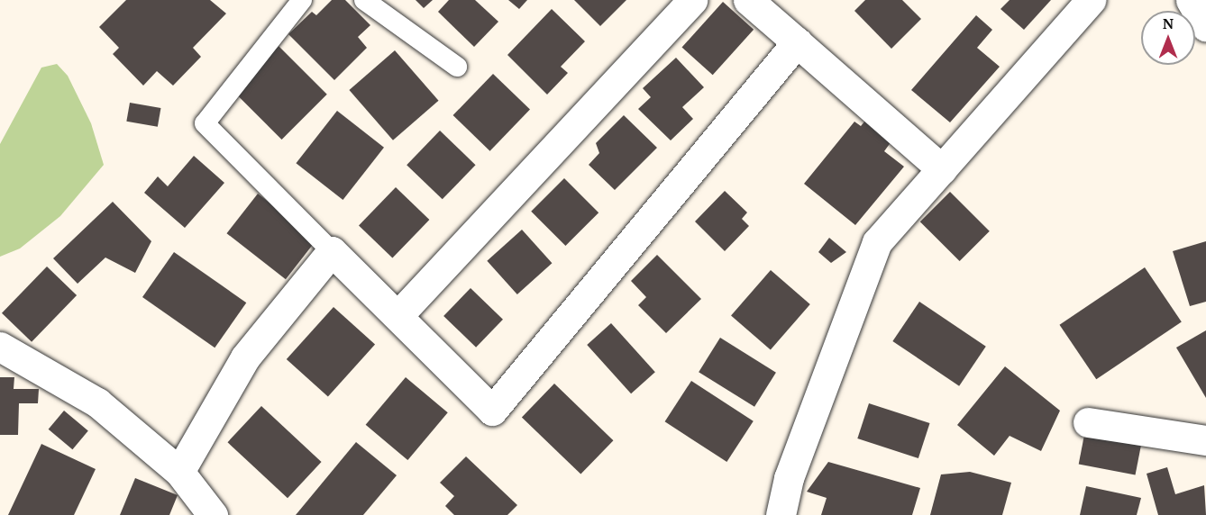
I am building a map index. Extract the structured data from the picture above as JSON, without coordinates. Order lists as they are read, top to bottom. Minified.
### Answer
{"north":"top"}
